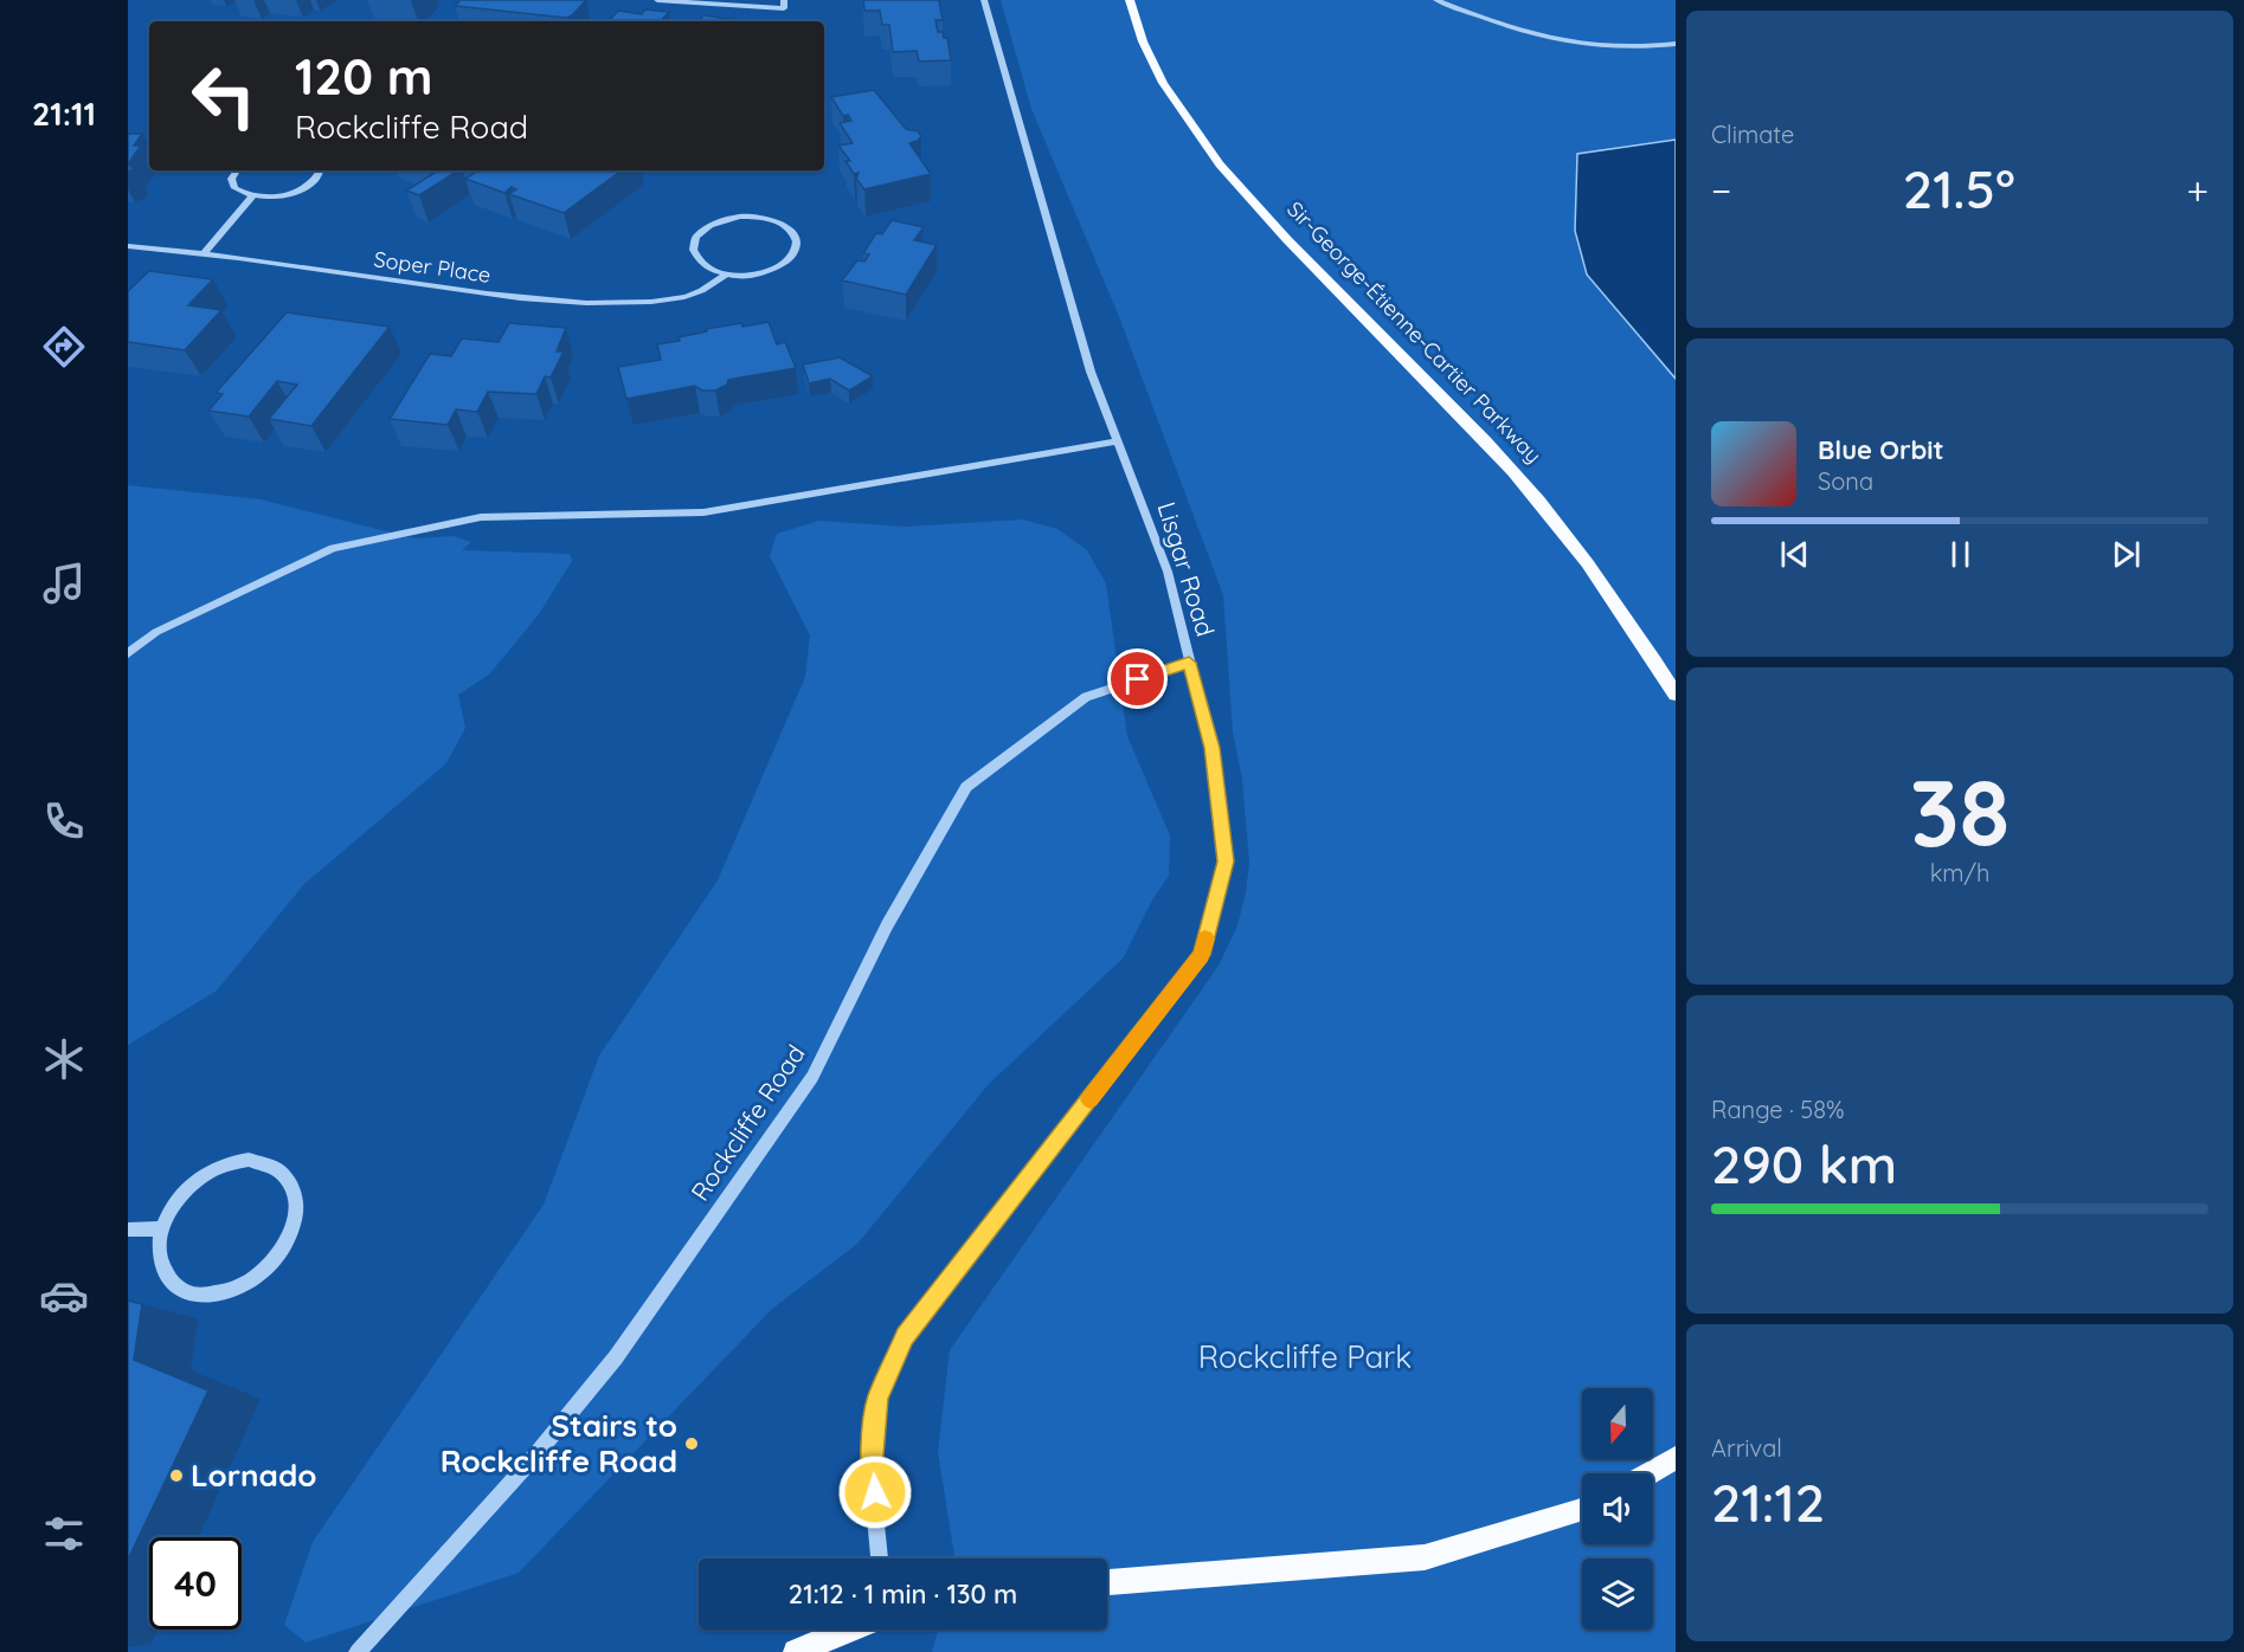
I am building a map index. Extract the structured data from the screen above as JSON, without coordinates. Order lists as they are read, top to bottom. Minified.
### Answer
{"streets":{"main road":["Sir-George-Étienne-Cartier Parkway"],"street":["Soper Place","Lisgar Road","Rockcliffe Road"]},"crossings":[["Lisgar Road","Rockcliffe Road"]],"parks":["Rockcliffe Park"],"places":["Stairs to Rockcliffe Road","Lornado"],"north":"bottom","page":{"tabs":"21:11","tile":["Climate",["38","km/h"],["Range · 58%","290 km"],["Arrival","21:12"]],"turn":["120 m","Rockcliffe Road"],"heat":["−","21.5°","+"],"song":["Blue Orbit","Sona"],"limit":"40","trip":"21:12 · 1 min · 130 m"}}
